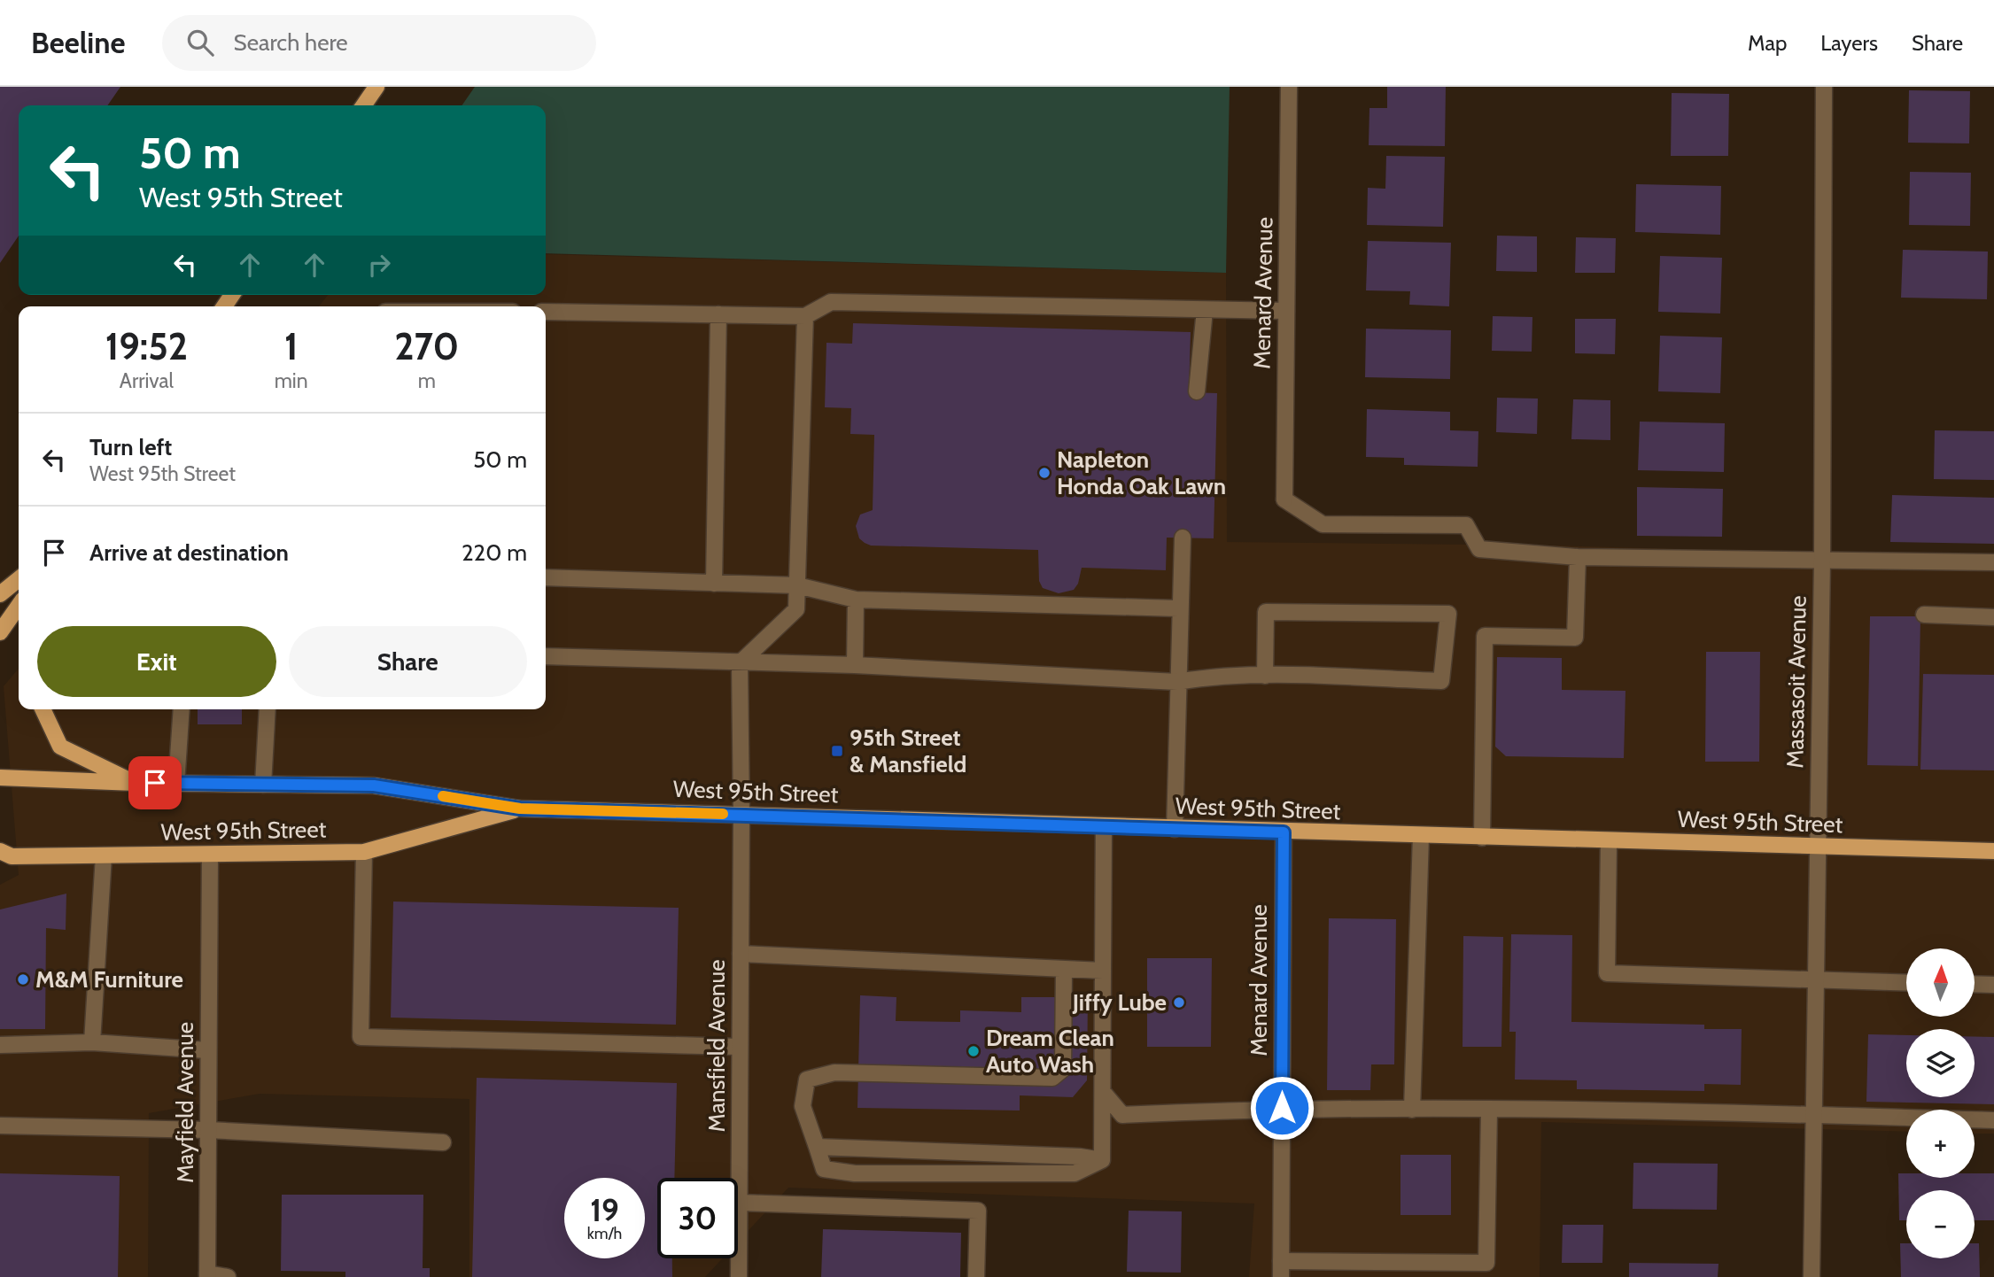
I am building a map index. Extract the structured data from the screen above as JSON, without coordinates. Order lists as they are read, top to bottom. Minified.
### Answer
{"streets":{"main road":["West 95th Street"],"street":["Menard Avenue","Massasoit Avenue","Mansfield Avenue","Mayfield Avenue"]},"crossings":[["Menard Avenue","West 95th Street"],["Massasoit Avenue","West 95th Street"],["West 95th Street","Mansfield Avenue"],["West 95th Street","Mayfield Avenue"]],"places":{"other":["Napleton Honda Oak Lawn","M&M Furniture","Jiffy Lube","Dream Clean Auto Wash"],"transit":["95th Street & Mansfield"]},"north":"top","page":{"header":"Beeline","search":"Search here","nav":["Map","Layers","Share"],"turn":["50 m","West 95th Street"],"eta":["19:52","Arrival","1","min","270","m"],"list":[{"name":"Turn left","note":"West 95th Street","value":"50 m"},{"name":"Arrive at destination","value":"220 m"}],"buttons":["Exit","Share"],"map_buttons":["+","−"],"speed":"19 km/h","limit":"30"}}
